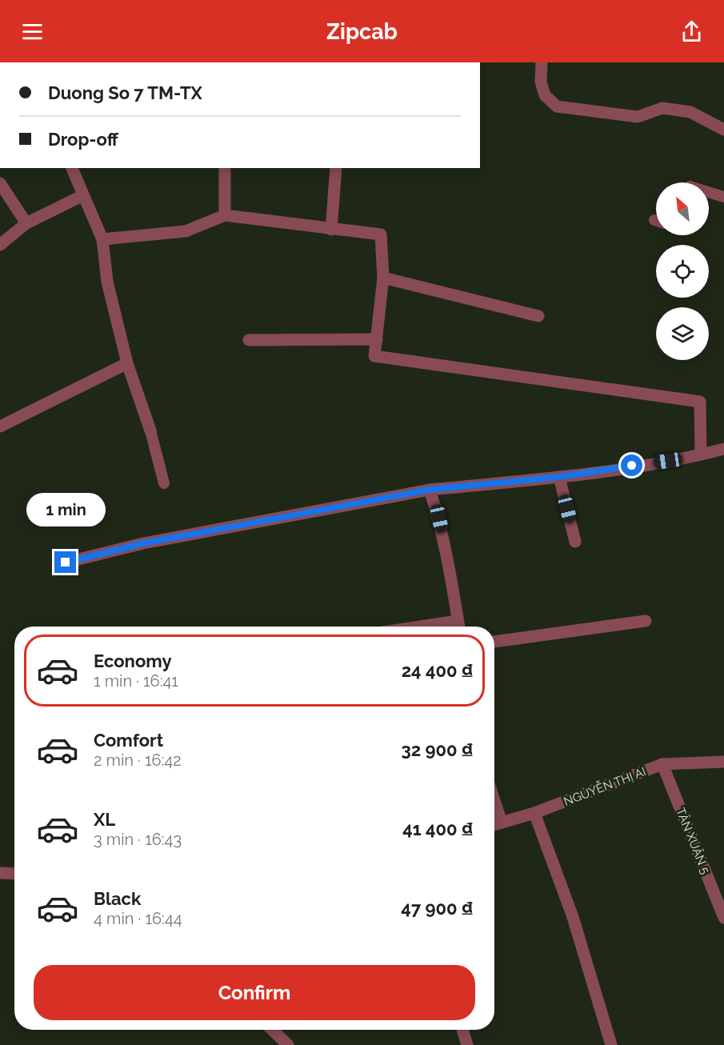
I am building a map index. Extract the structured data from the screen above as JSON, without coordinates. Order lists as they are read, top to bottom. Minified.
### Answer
{"streets":{"street":["NGUYỄN THỊ AI","TÂN XUÂN 5"]},"crossings":[["NGUYỄN THỊ AI","TÂN XUÂN 5"]],"north":"top left","page":{"header":"Zipcab","banner":["Duong So 7 TM-TX","Drop-off"],"bubble":"1 min","list":[{"name":"Economy","note":"1 min · 16:41","value":"24 400 ₫"},{"name":"Comfort","note":"2 min · 16:42","value":"32 900 ₫"},{"name":"XL","note":"3 min · 16:43","value":"41 400 ₫"},{"name":"Black","note":"4 min · 16:44","value":"47 900 ₫"}],"buttons":"Confirm"}}
